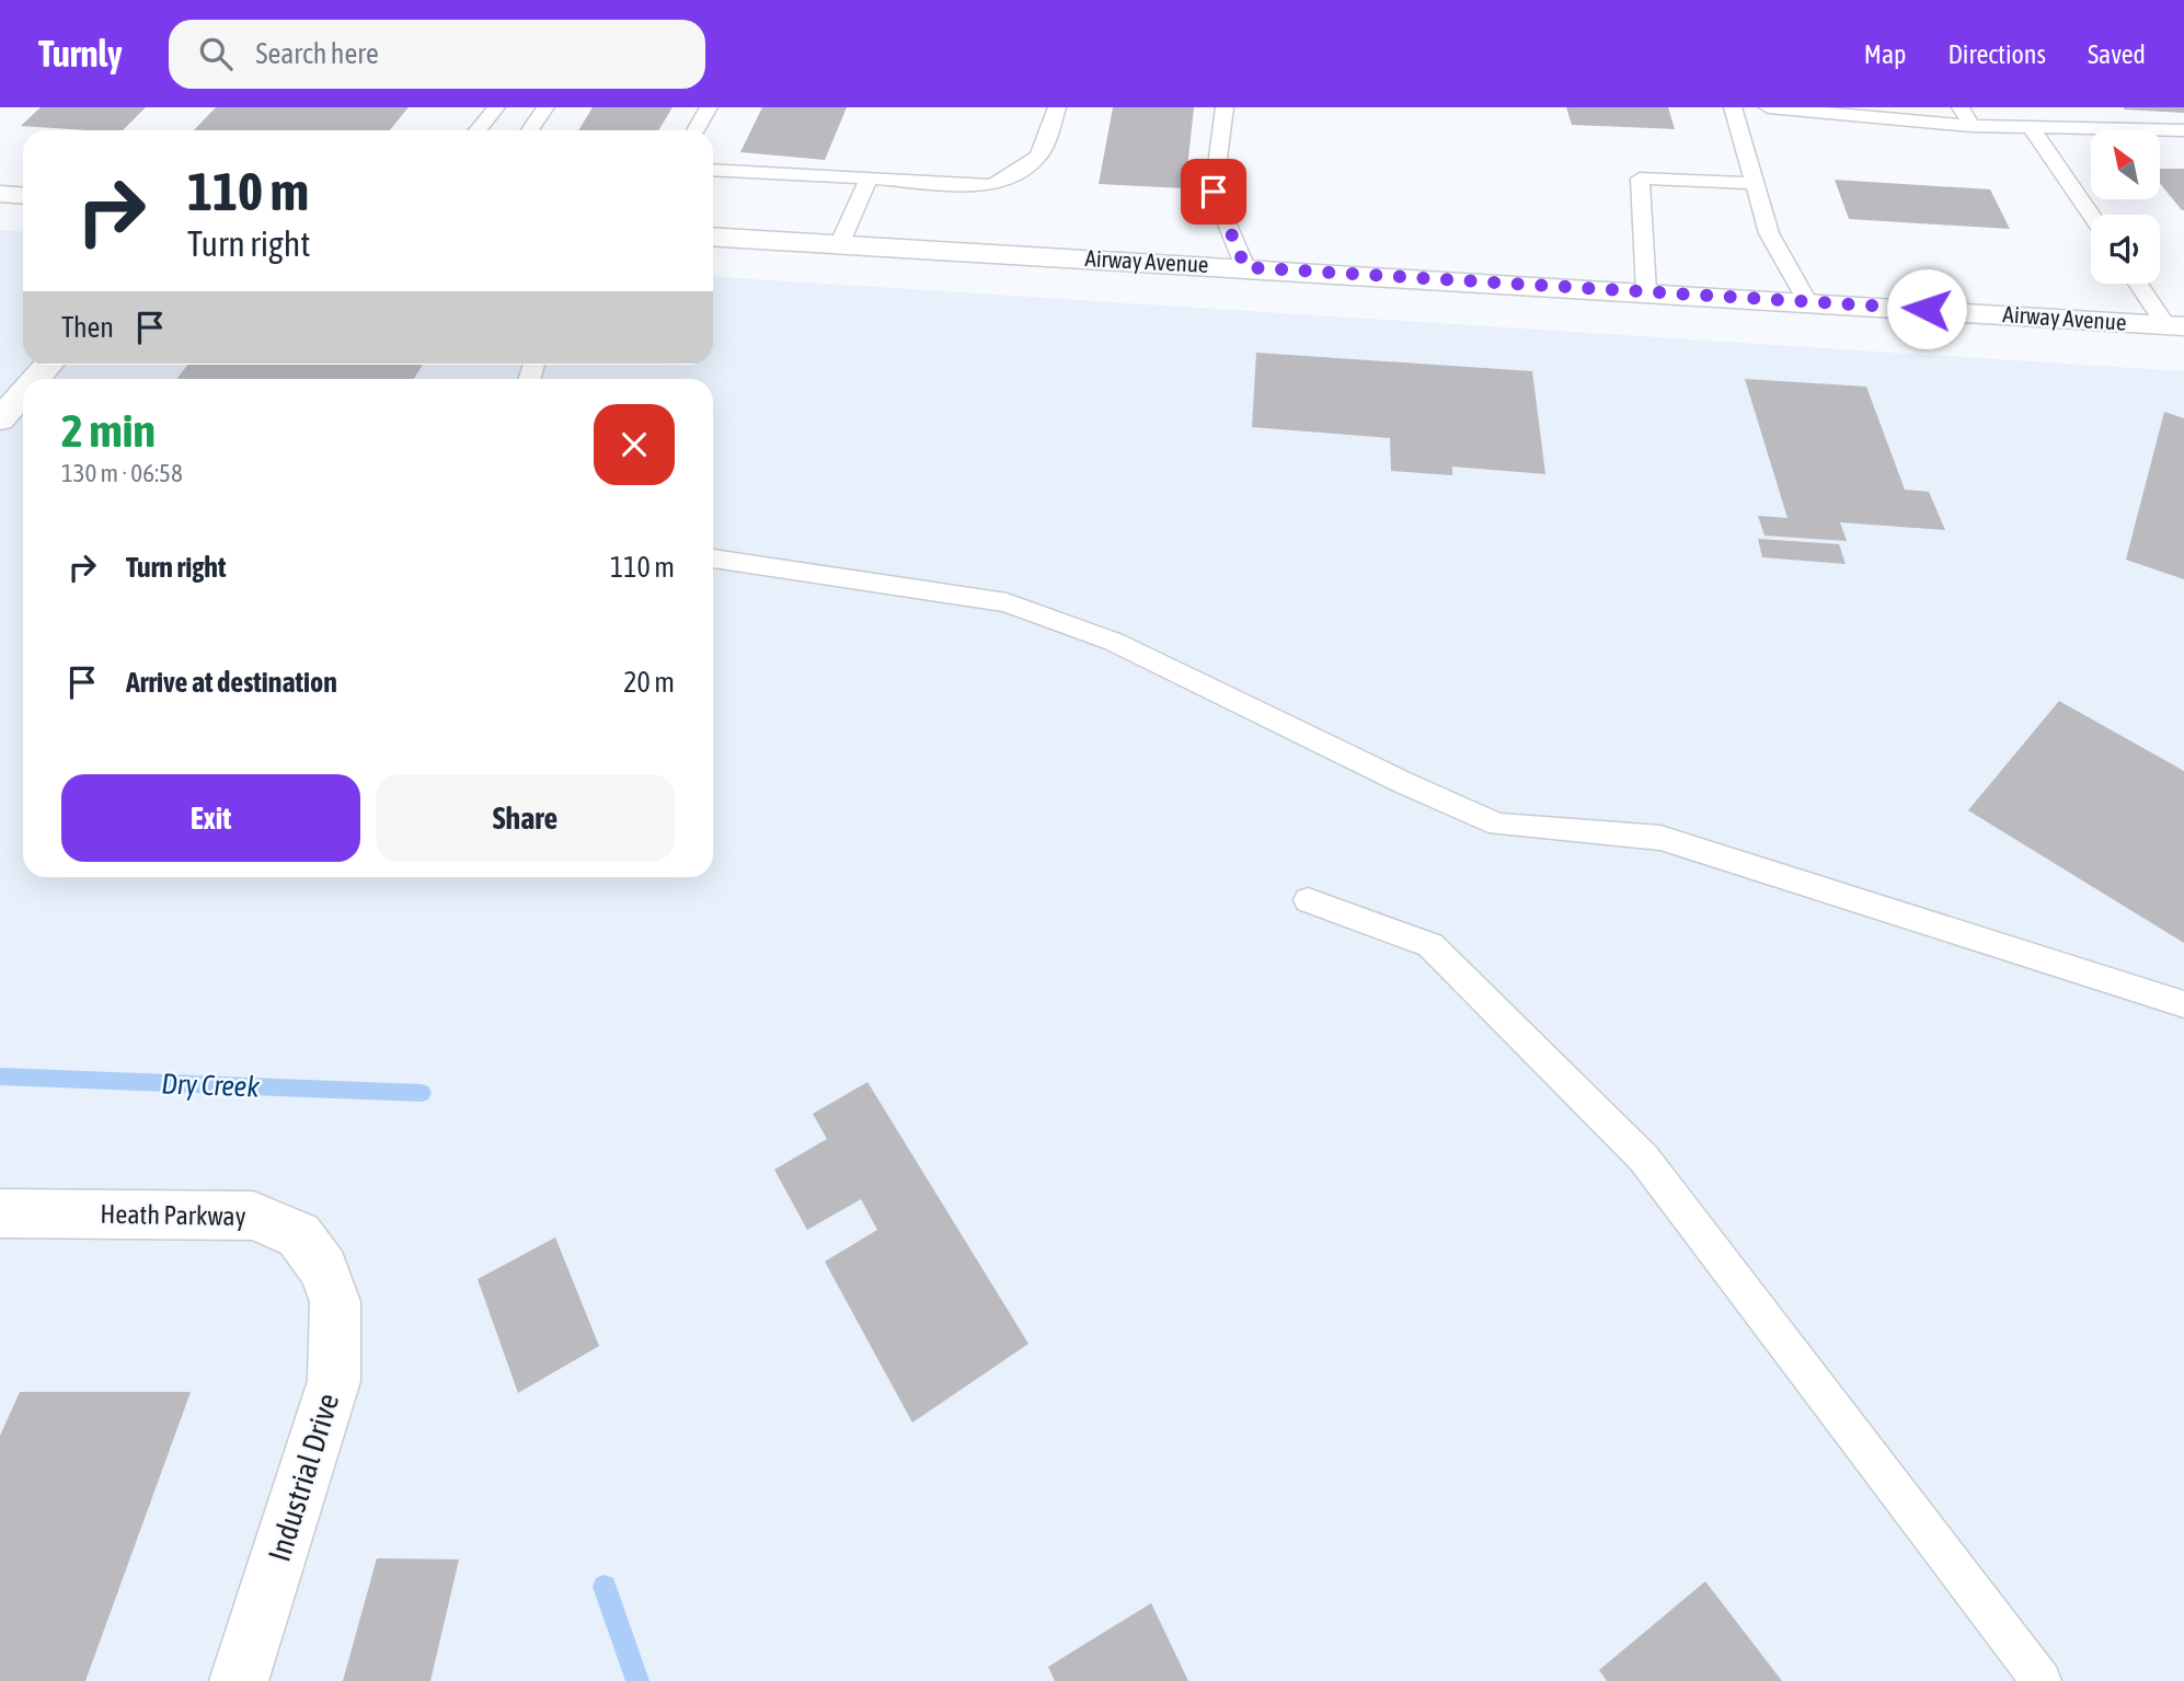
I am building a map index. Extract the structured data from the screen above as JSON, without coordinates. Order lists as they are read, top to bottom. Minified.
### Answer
{"streets":{"street":["Airway Avenue","Heath Parkway","Industrial Drive"]},"crossings":[["Heath Parkway","Industrial Drive"]],"water":["Dry Creek"],"north":"top left","page":{"header":"Turnly","search":"Search here","nav":["Map","Directions","Saved"],"turn":["110 m","Turn right"],"then":"Then","heading":["2 min","130 m · 06:58"],"list":[{"name":"Turn right","value":"110 m"},{"name":"Arrive at destination","value":"20 m"}],"buttons":["Exit","Share"]}}
